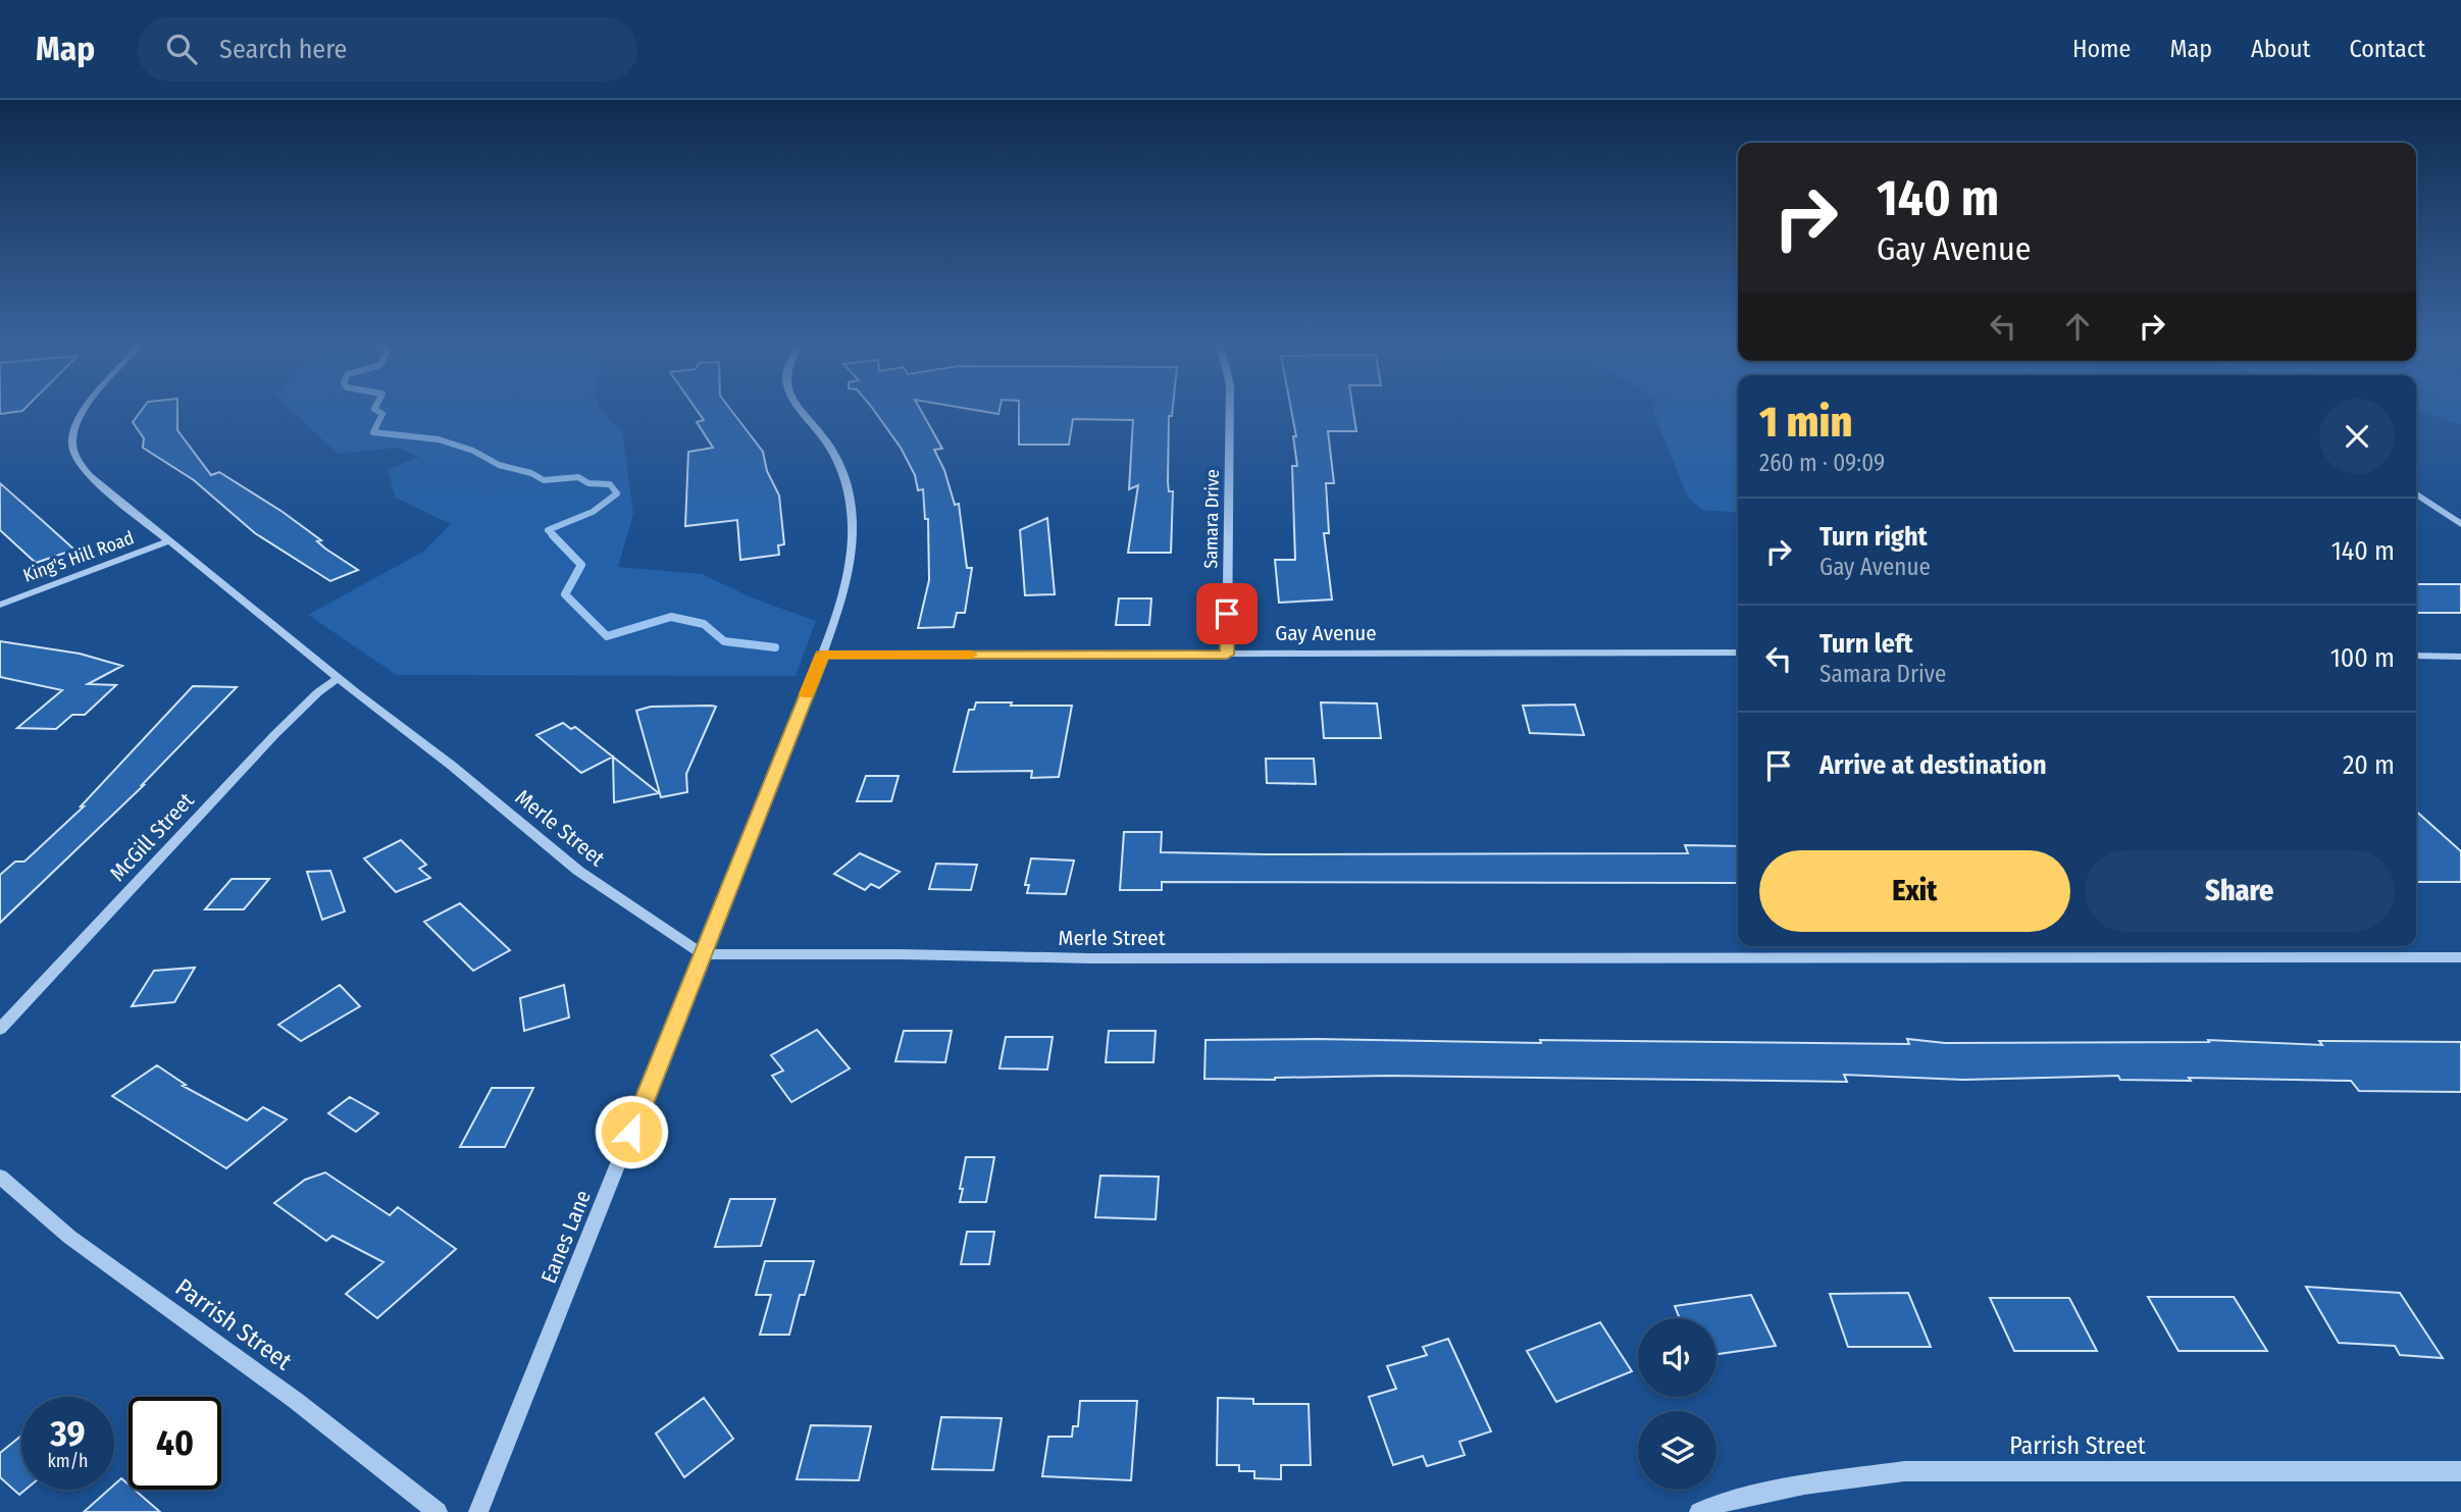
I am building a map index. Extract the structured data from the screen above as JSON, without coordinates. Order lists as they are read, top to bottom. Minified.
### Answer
{"streets":{"street":["Samara Drive","King's Hill Road","Gay Avenue","Merle Street","McGill Street","Eanes Lane","Parrish Street"]},"crossings":[["Samara Drive","Gay Avenue"],["King's Hill Road","Merle Street"],["Gay Avenue","Eanes Lane"],["Merle Street","McGill Street"],["Merle Street","Eanes Lane"]],"page":{"header":"Map","search":"Search here","nav":["Home","Map","About","Contact"],"turn":["140 m","Gay Avenue"],"heading":["1 min","260 m · 09:09"],"list":[{"name":"Turn right","note":"Gay Avenue","value":"140 m"},{"name":"Turn left","note":"Samara Drive","value":"100 m"},{"name":"Arrive at destination","value":"20 m"}],"buttons":["Exit","Share"],"speed":"39 km/h","limit":"40"}}
